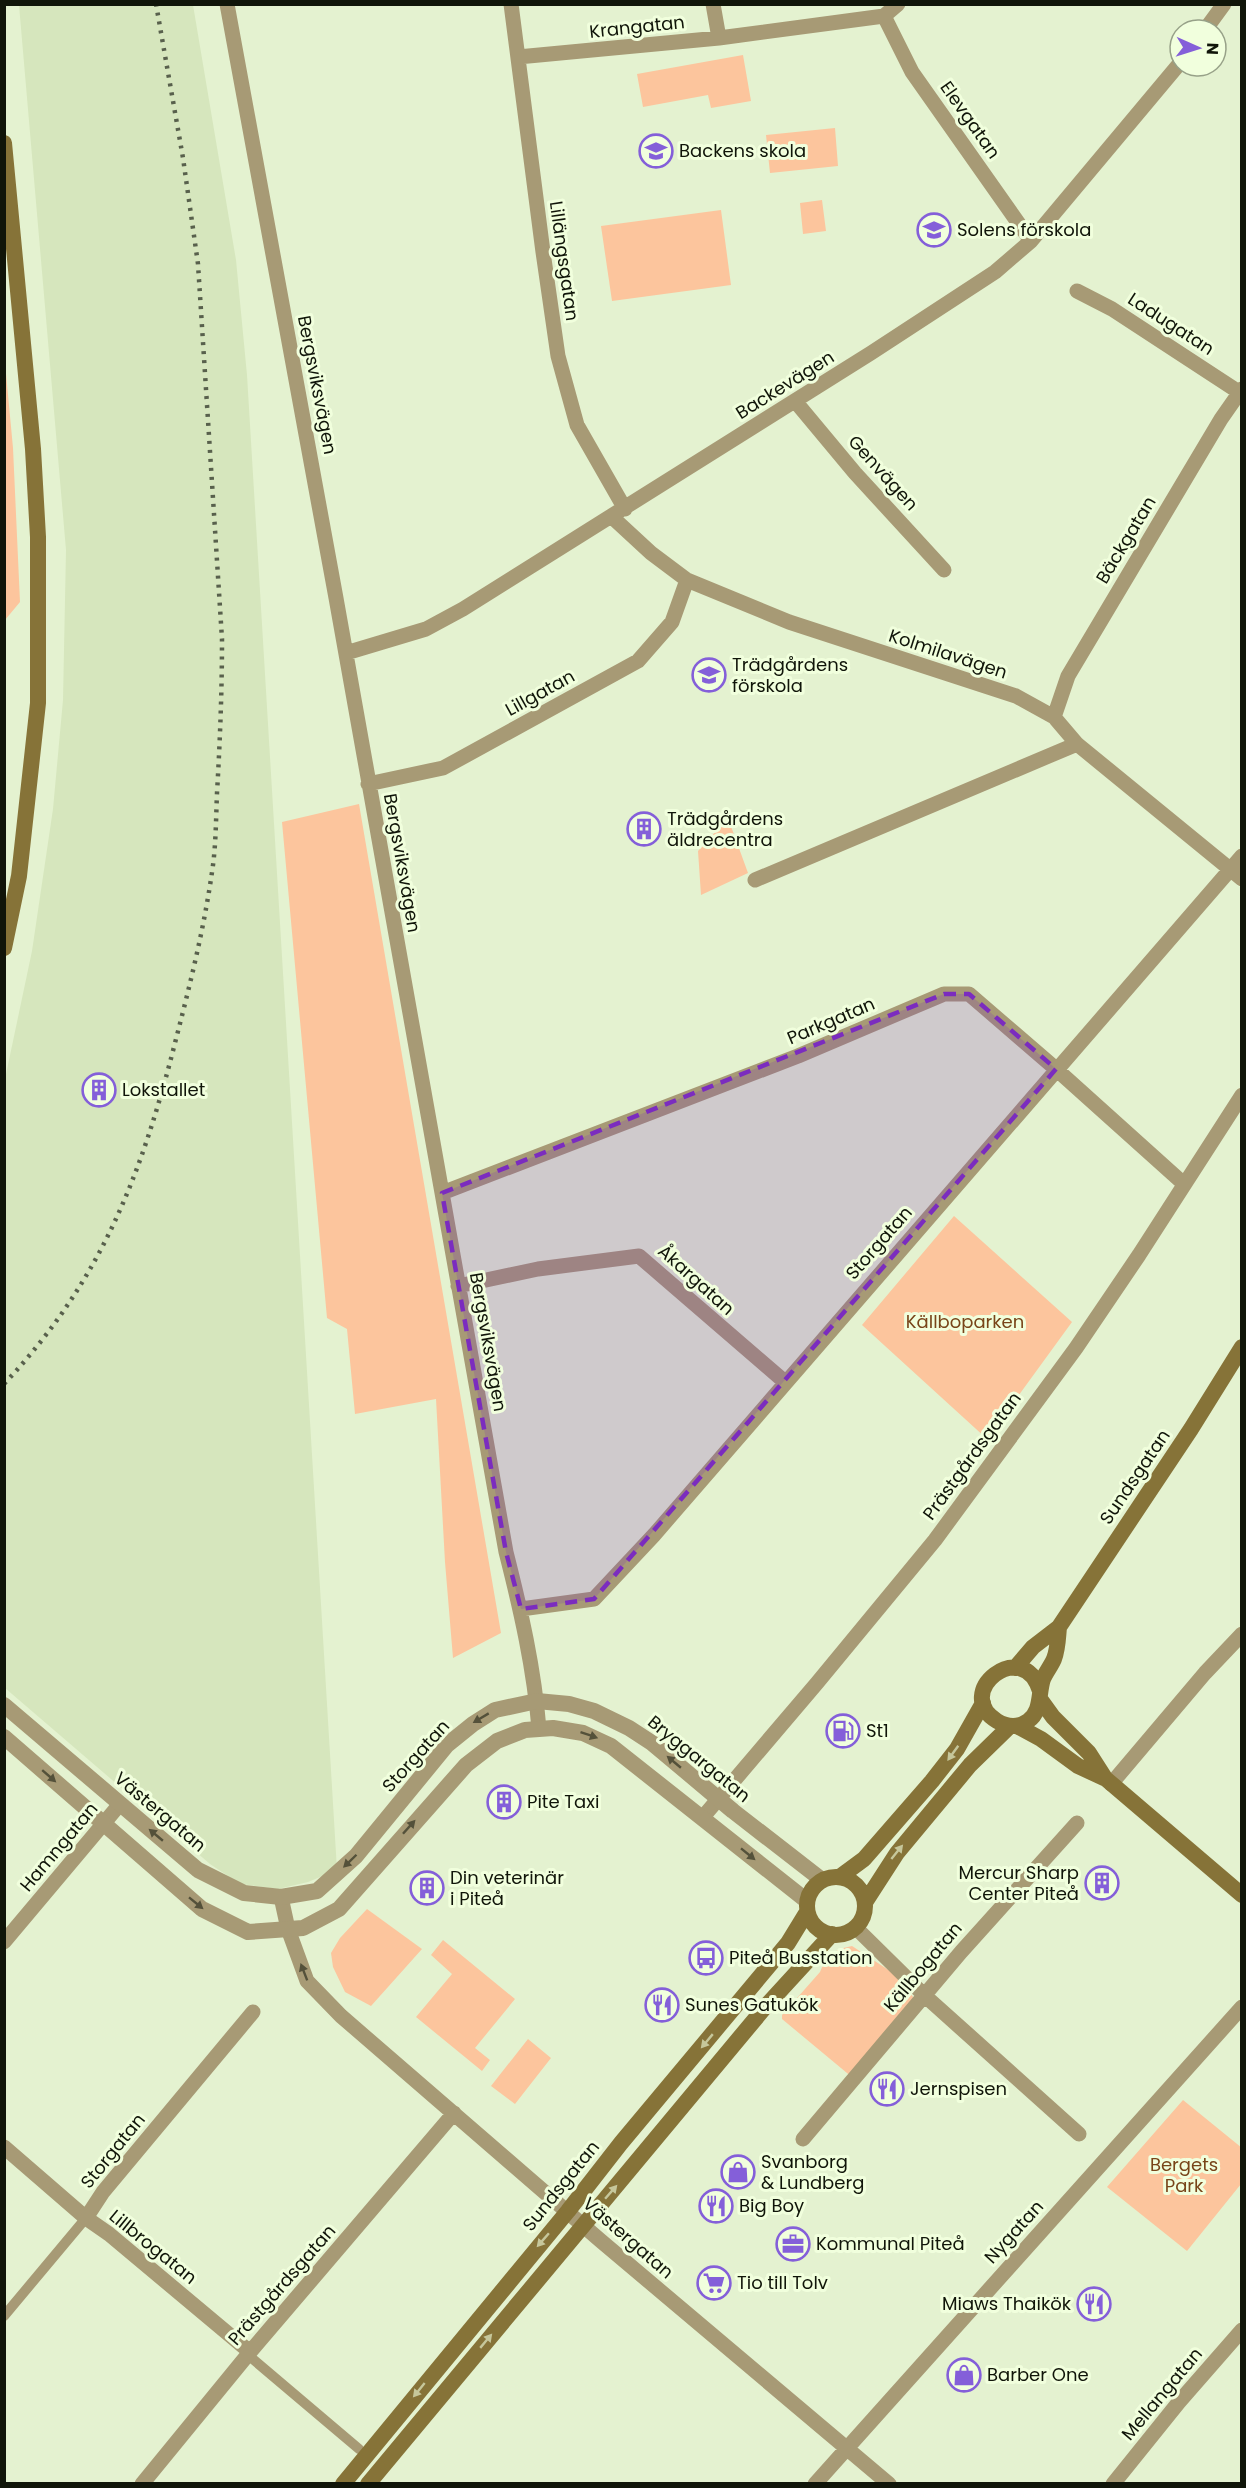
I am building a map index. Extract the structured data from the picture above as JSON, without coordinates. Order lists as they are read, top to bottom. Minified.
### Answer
{"streets":{"main road":["Sundsgatan"],"street":["Krangatan","Elevgatan","Lillängsgatan","Ladugatan","Bergsviksvägen","Backevägen","Genvägen","Bäckgatan","Kolmilavägen","Lillgatan","Parkgatan","Storgatan","Åkargatan","Prästgårdsgatan","Bryggargatan","Västergatan","Hamngatan","Källbogatan","Nygatan","Lillbrogatan","Mellangatan"]},"crossings":[["Krangatan","Elevgatan"],["Krangatan","Lillängsgatan"],["Elevgatan","Backevägen"],["Lillängsgatan","Backevägen"],["Lillängsgatan","Kolmilavägen"],["Ladugatan","Bäckgatan"],["Bergsviksvägen","Backevägen"],["Bergsviksvägen","Lillgatan"],["Bergsviksvägen","Parkgatan"],["Bergsviksvägen","Storgatan"],["Bergsviksvägen","Åkargatan"],["Bergsviksvägen","Bryggargatan"],["Backevägen","Genvägen"],["Backevägen","Kolmilavägen"],["Bäckgatan","Kolmilavägen"],["Kolmilavägen","Lillgatan"],["Kolmilavägen","Storgatan"],["Parkgatan","Storgatan"],["Parkgatan","Prästgårdsgatan"],["Storgatan","Åkargatan"],["Storgatan","Bryggargatan"],["Storgatan","Västergatan"],["Storgatan","Lillbrogatan"],["Prästgårdsgatan","Bryggargatan"],["Prästgårdsgatan","Västergatan"],["Prästgårdsgatan","Lillbrogatan"],["Sundsgatan","Bryggargatan"],["Sundsgatan","Västergatan"],["Västergatan","Hamngatan"],["Västergatan","Nygatan"]],"parks":["Källboparken","Bergets Park"],"places":{"school or university":["Backens skola","Solens förskola","Trädgårdens förskola"],"building":["Trädgårdens äldrecentra","Lokstallet","Pite Taxi","Mercur Sharp Center Piteå","Din veterinär i Piteå"],"fuel station":["St1"],"bus stop":["Piteå Busstation"],"restaurant":["Sunes Gatukök","Jernspisen","Big Boy","Miaws Thaikök"],"shop":["Svanborg & Lundberg","Barber One"],"office":["Kommunal Piteå"],"supermarket":["Tio till Tolv"]},"north":"right"}
